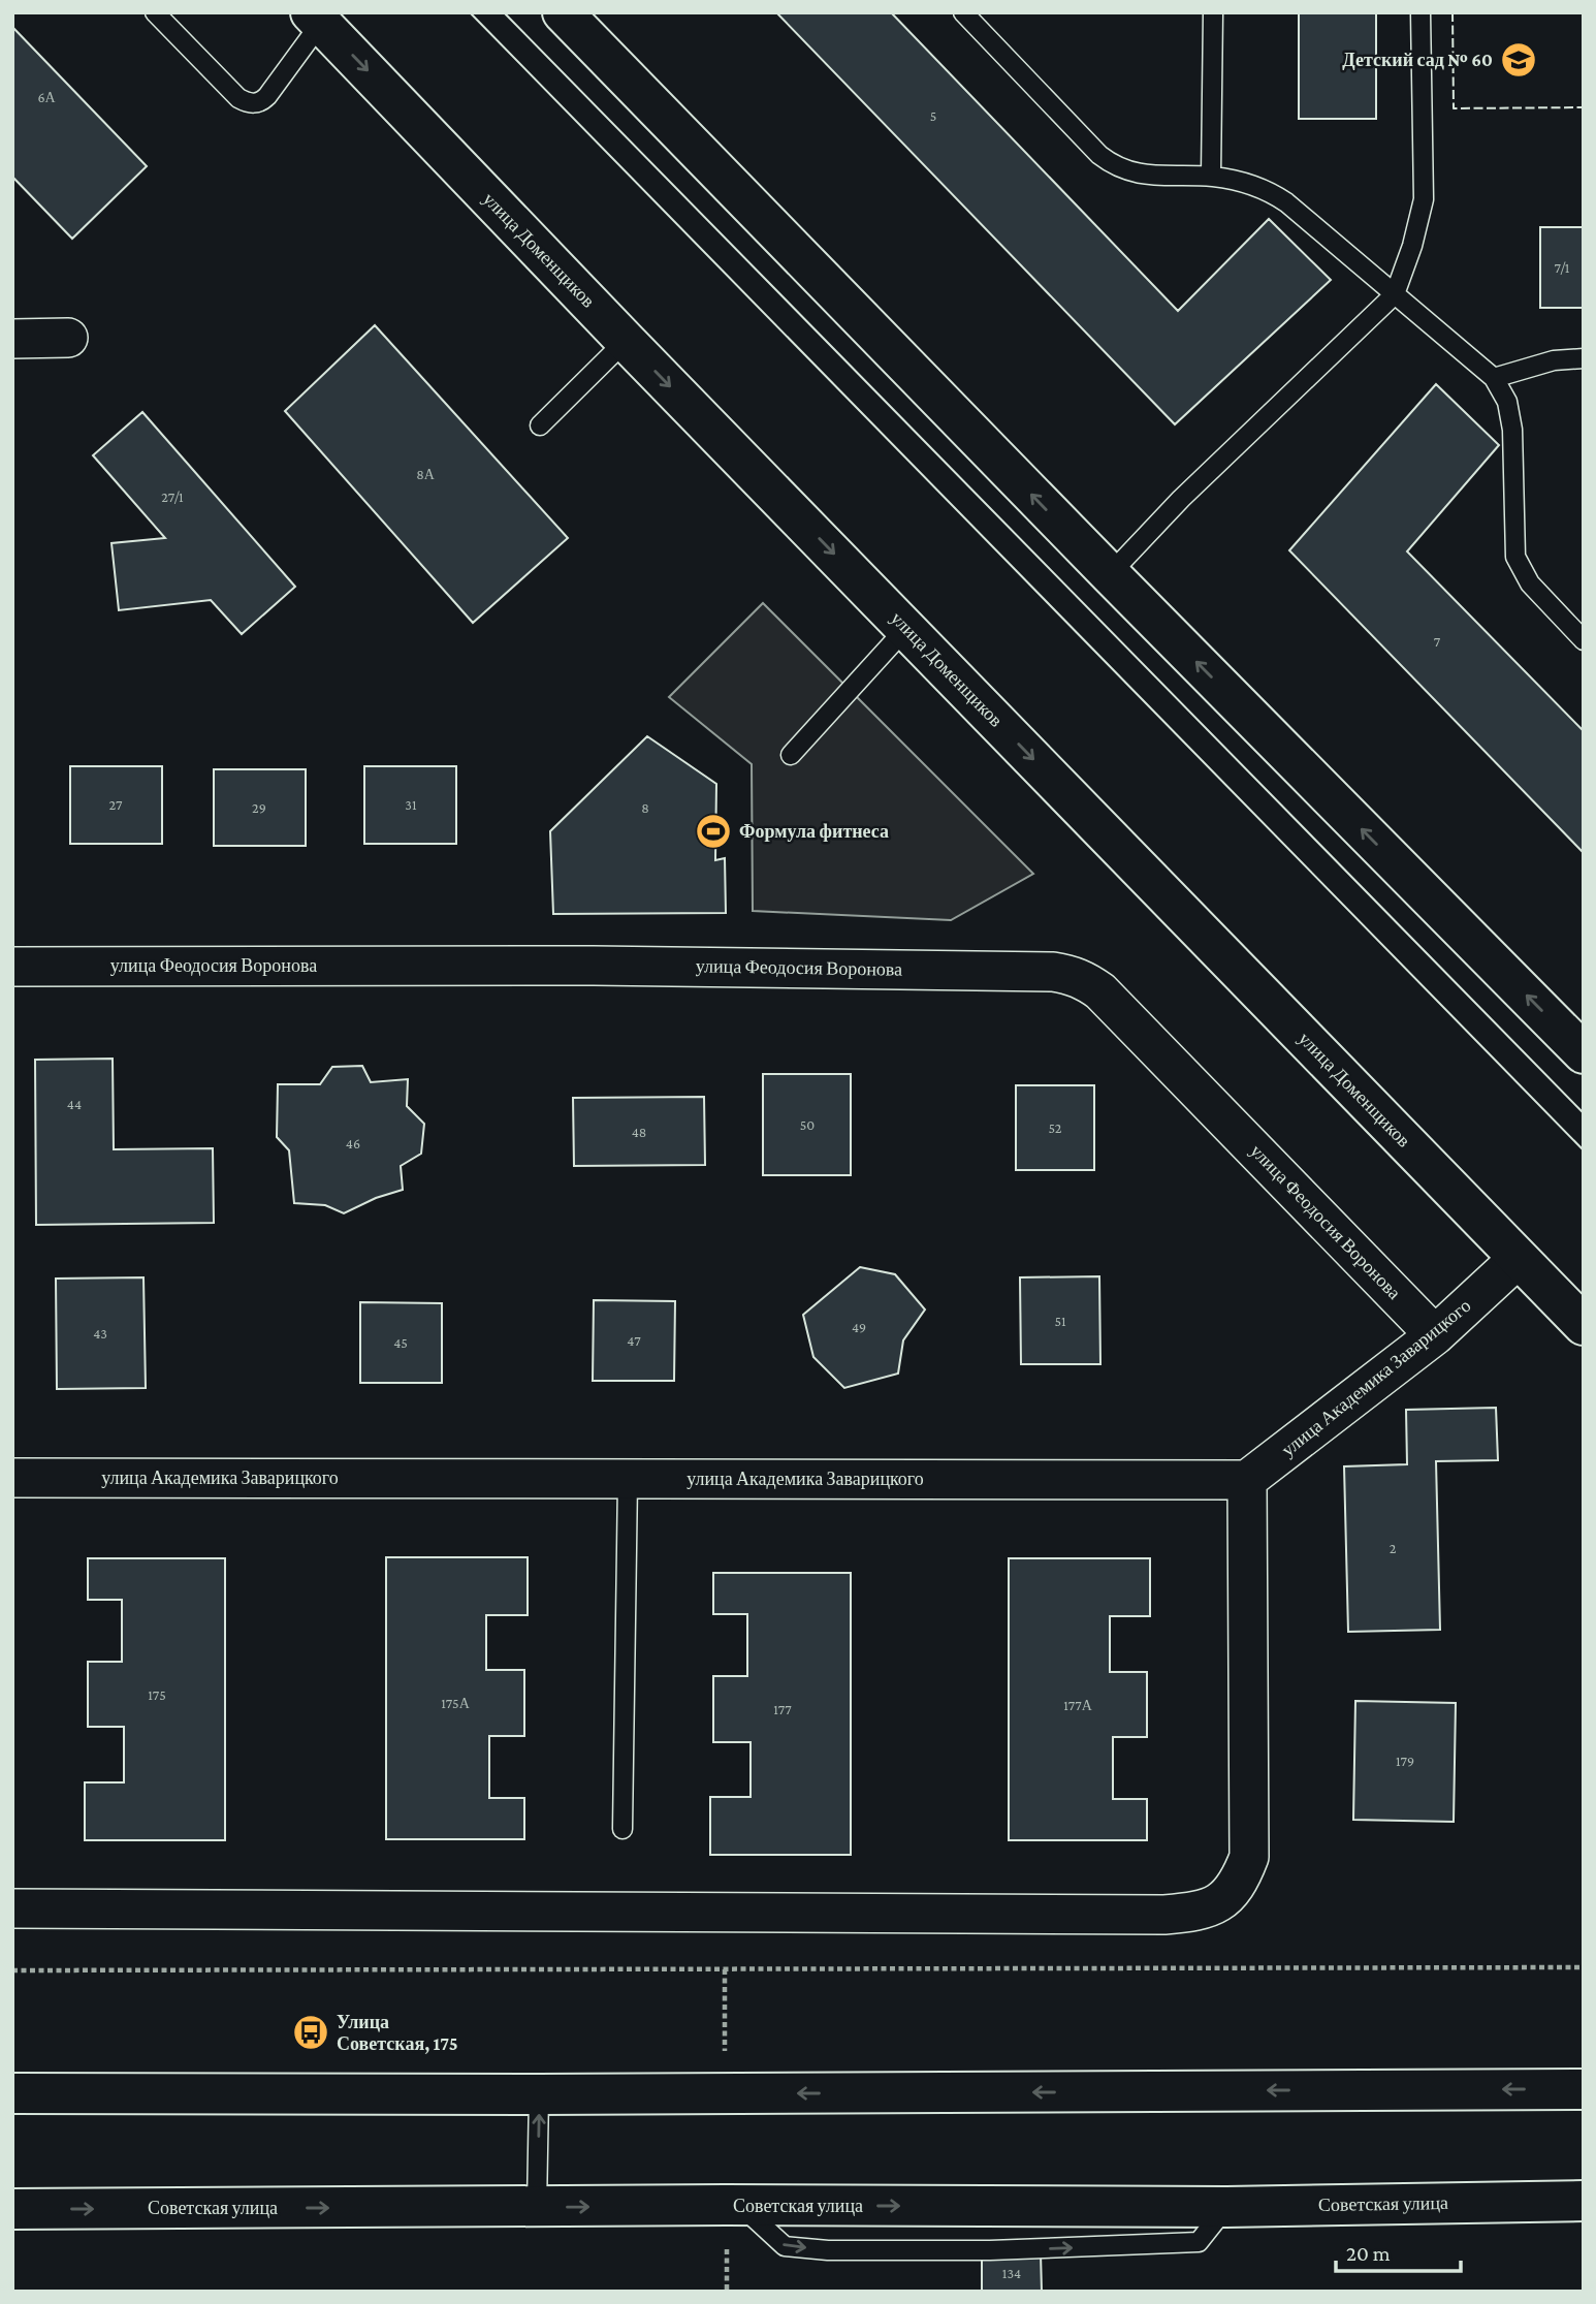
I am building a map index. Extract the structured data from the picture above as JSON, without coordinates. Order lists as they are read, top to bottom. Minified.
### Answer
{"streets":{"main road":["улица Доменщиков","Советская улица"],"street":["улица Феодосия Воронова","улица Академика Заварицкого"]},"crossings":[["улица Доменщиков","улица Академика Заварицкого"],["улица Феодосия Воронова","улица Академика Заварицкого"]],"places":{"school or university":["Детский сад № 60"],"sports":["Формула фитнеса"],"bus stop":["Улица Советская, 175"]},"house_numbers":["6А","5","7/1","8А","27/1","7","27","31","29","8","44","50","52","48","46","51","49","43","47","45","2","175","175А","177А","177","179","134"],"scale_bar":"20 m"}
